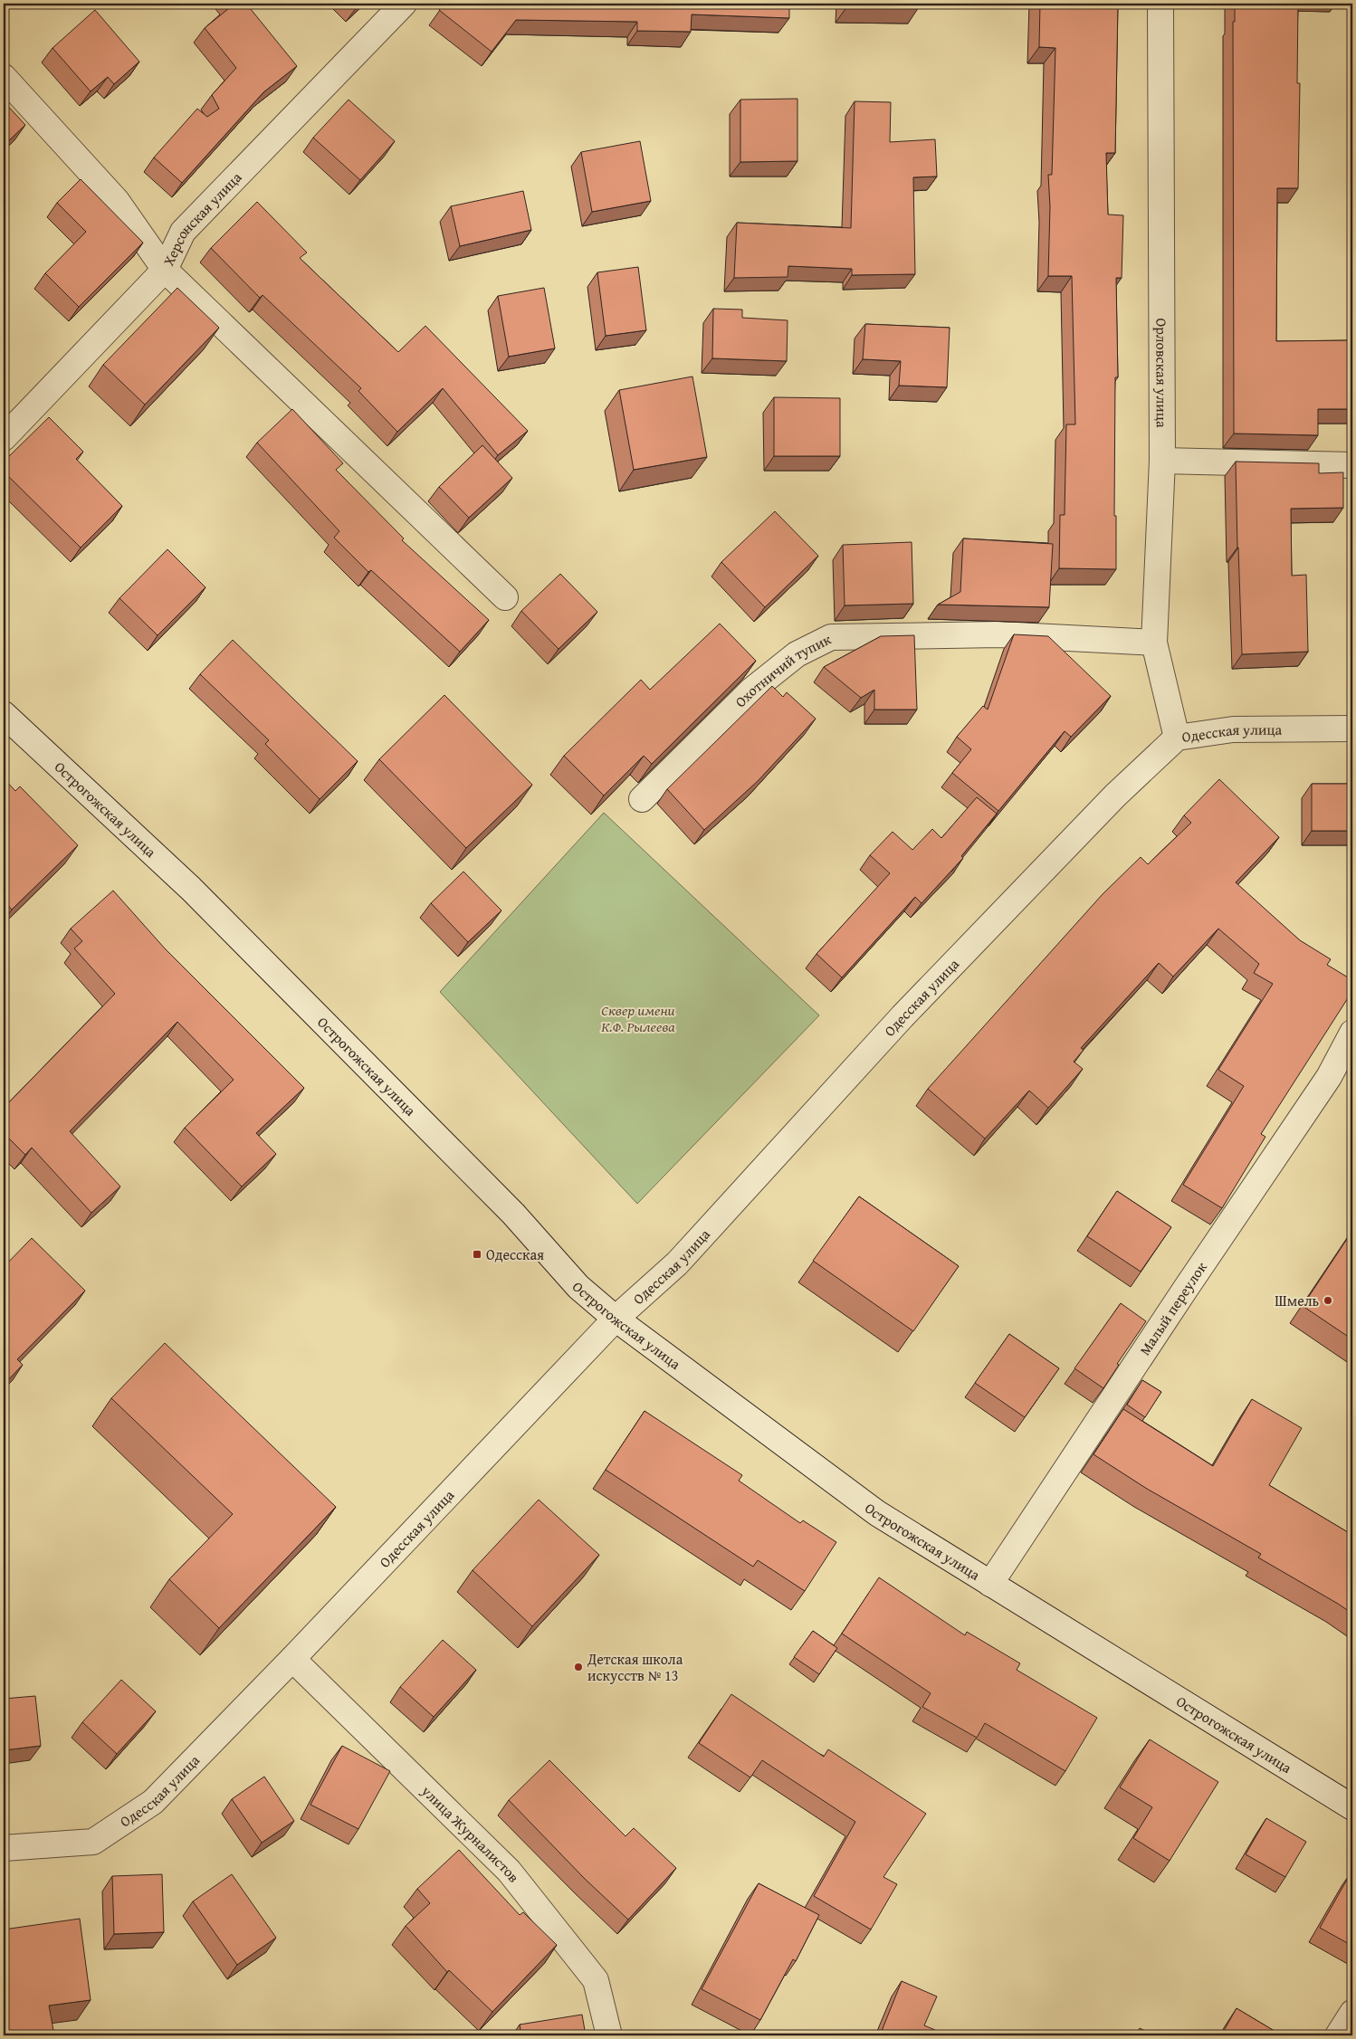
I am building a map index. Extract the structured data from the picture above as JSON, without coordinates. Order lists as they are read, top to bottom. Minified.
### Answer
{"streets":{"street":["Херсонская улица","Орловская улица","Охотничий тупик","Одесская улица","Острогожская улица","Малый переулок","улица Журналистов"]},"crossings":[["Орловская улица","Охотничий тупик"],["Орловская улица","Одесская улица"],["Одесская улица","Острогожская улица"],["Одесская улица","улица Журналистов"],["Острогожская улица","Малый переулок"]],"parks":["Сквер имени К.Ф. Рылеева"],"places":{"transit":["Одесская"],"other":["Шмель","Детская школа искусств № 13"]}}
